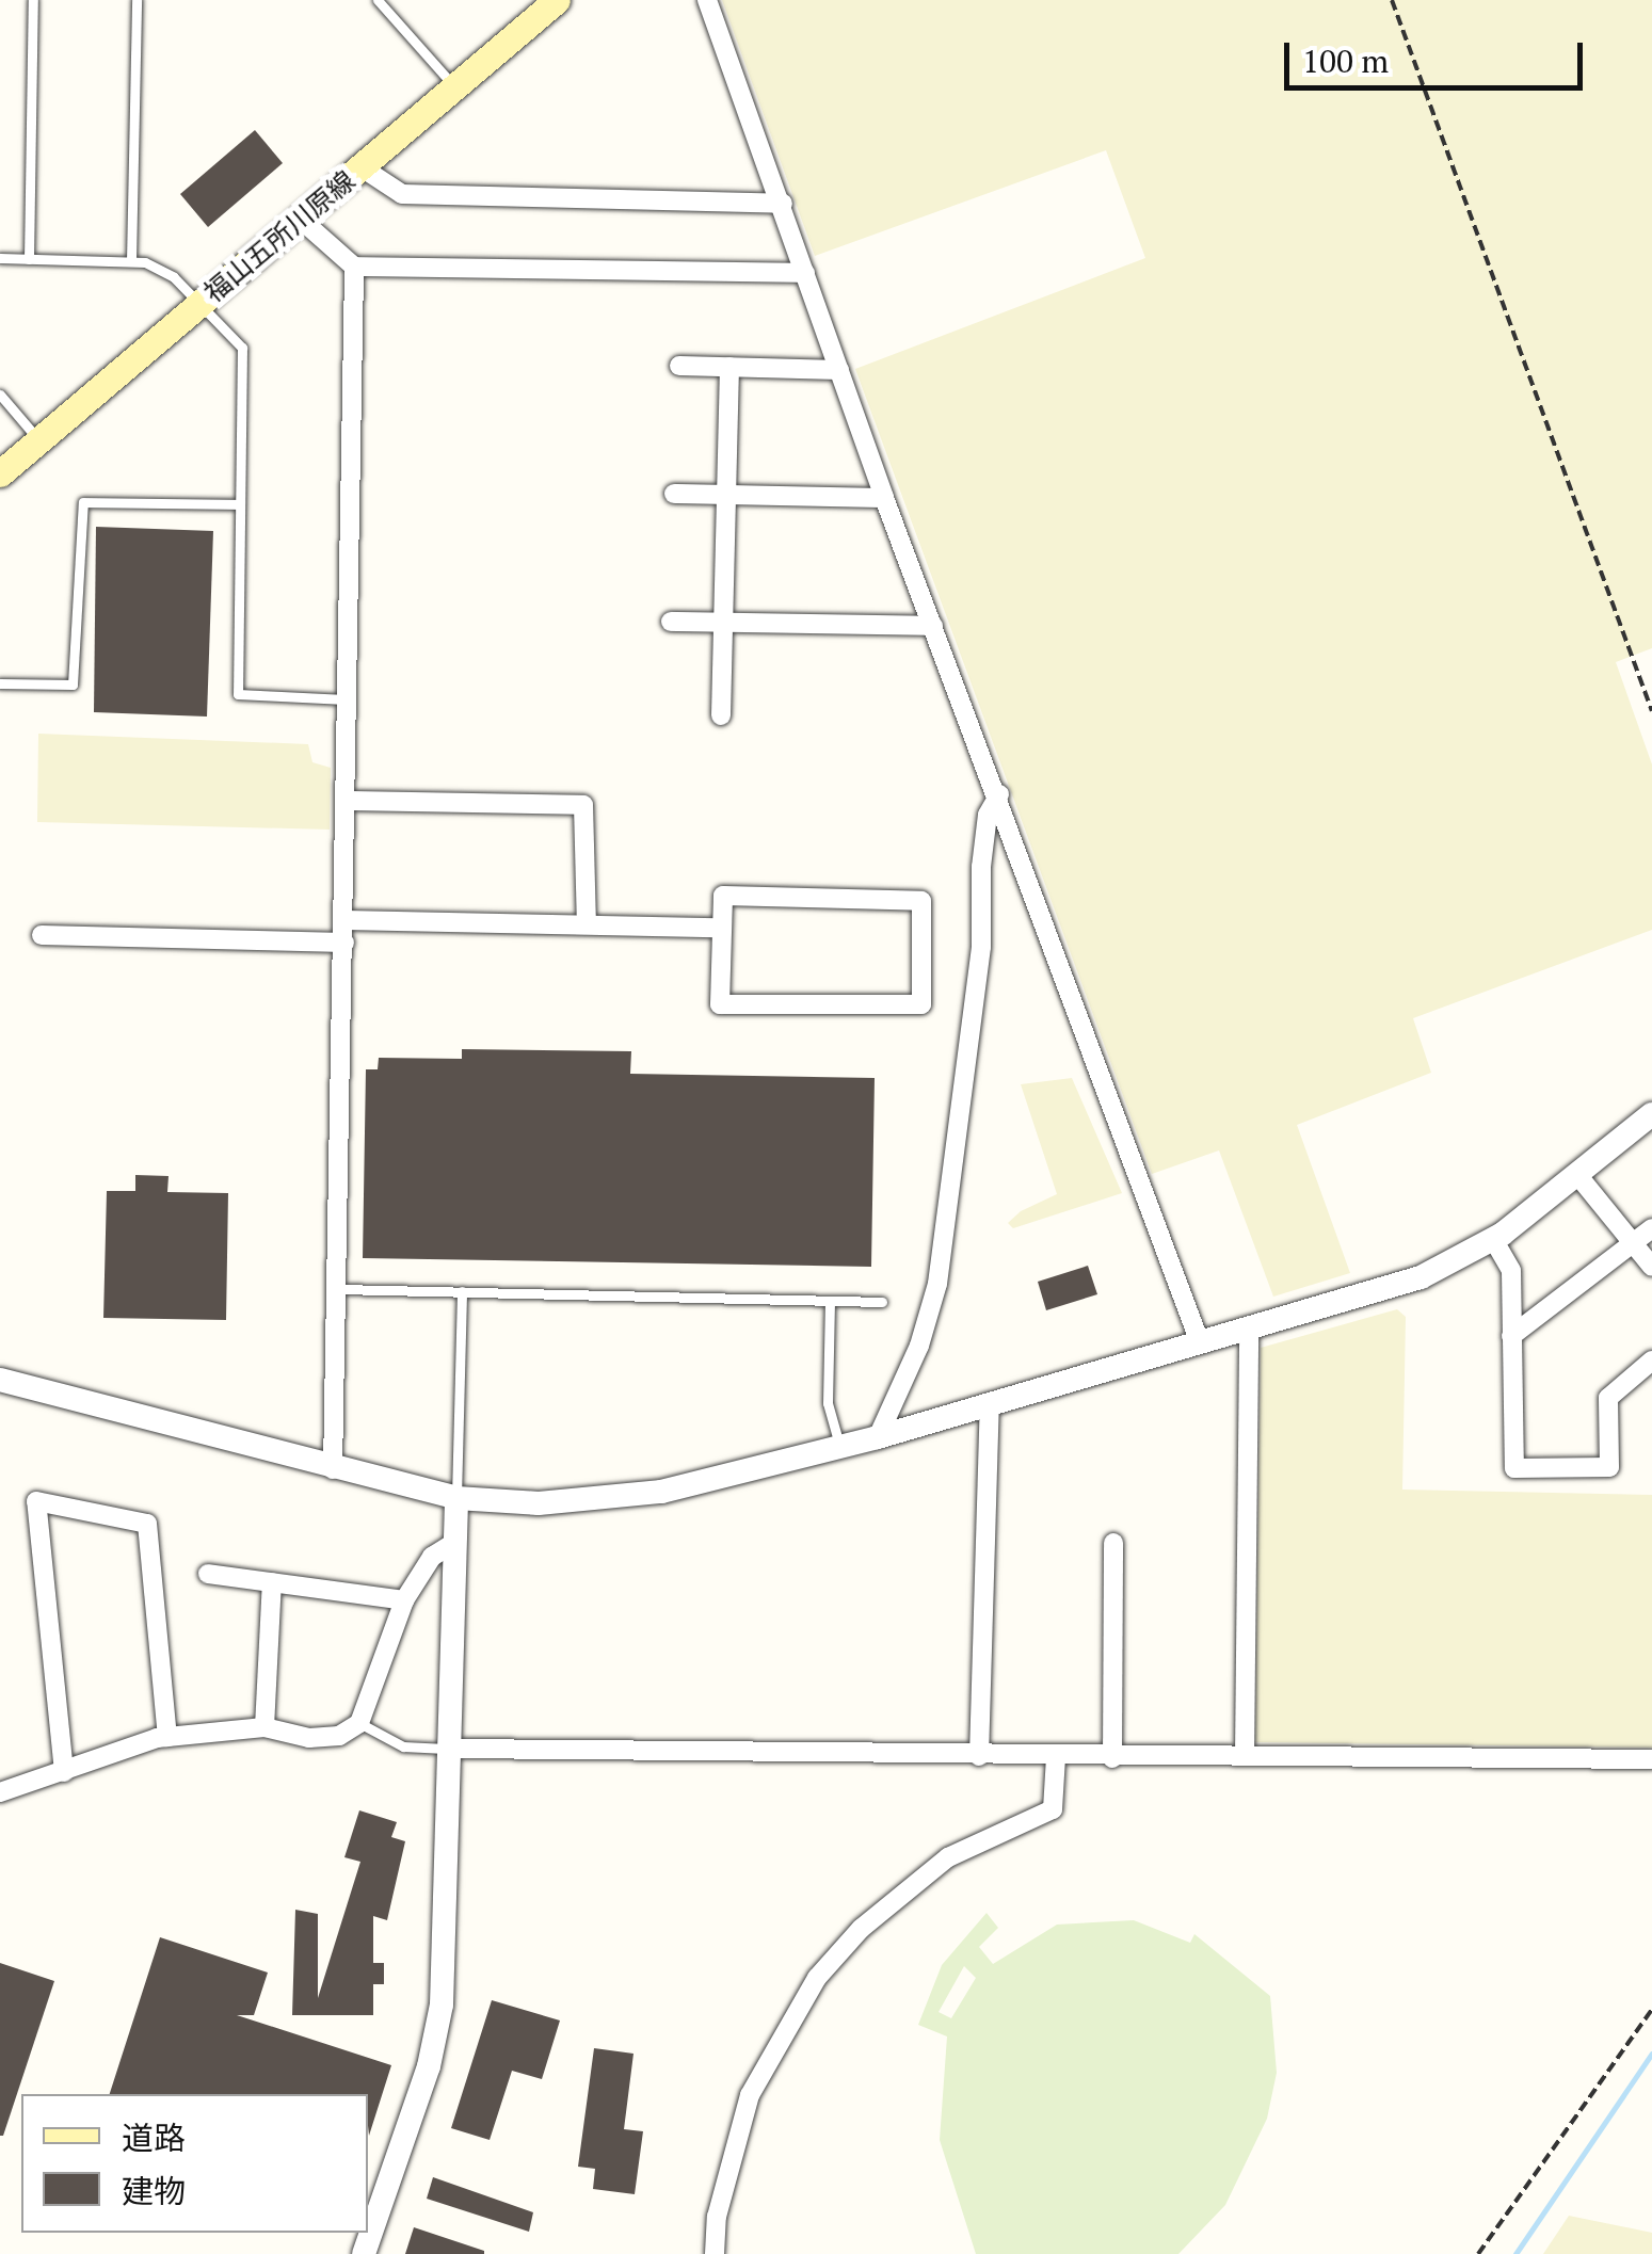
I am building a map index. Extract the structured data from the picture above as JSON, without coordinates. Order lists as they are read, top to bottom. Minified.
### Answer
{"streets":{"main road":["福山五所川原線"]},"legend":["道路","建物"],"scale_bar":"100 m"}
